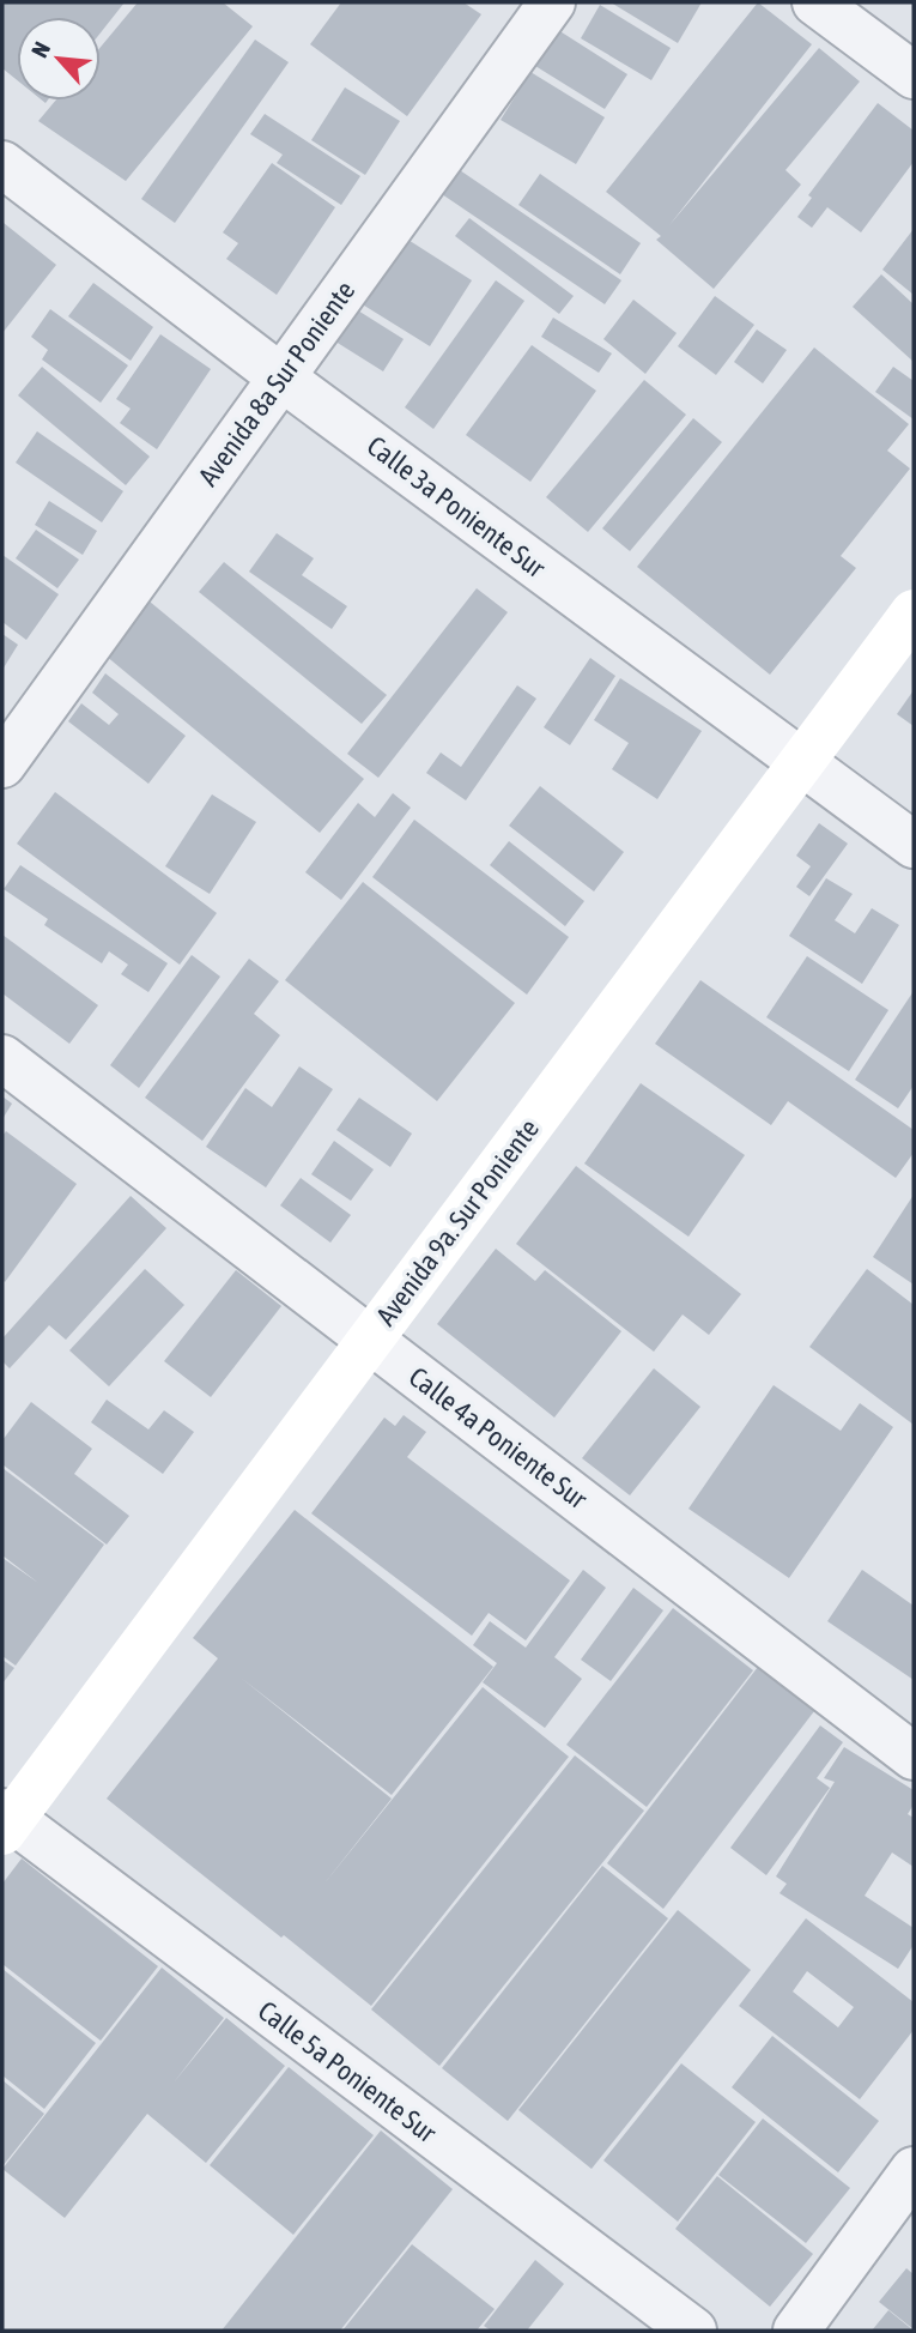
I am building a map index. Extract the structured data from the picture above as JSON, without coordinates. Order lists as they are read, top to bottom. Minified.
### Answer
{"streets":{"main road":["Avenida 9a. Sur Poniente"],"street":["Avenida 8a Sur Poniente","Calle 3a Poniente Sur","Calle 4a Poniente Sur","Calle 5a Poniente Sur"]},"crossings":[["Avenida 8a Sur Poniente","Calle 3a Poniente Sur"],["Calle 3a Poniente Sur","Avenida 9a. Sur Poniente"],["Avenida 9a. Sur Poniente","Calle 4a Poniente Sur"],["Avenida 9a. Sur Poniente","Calle 5a Poniente Sur"]],"north":"top left"}
